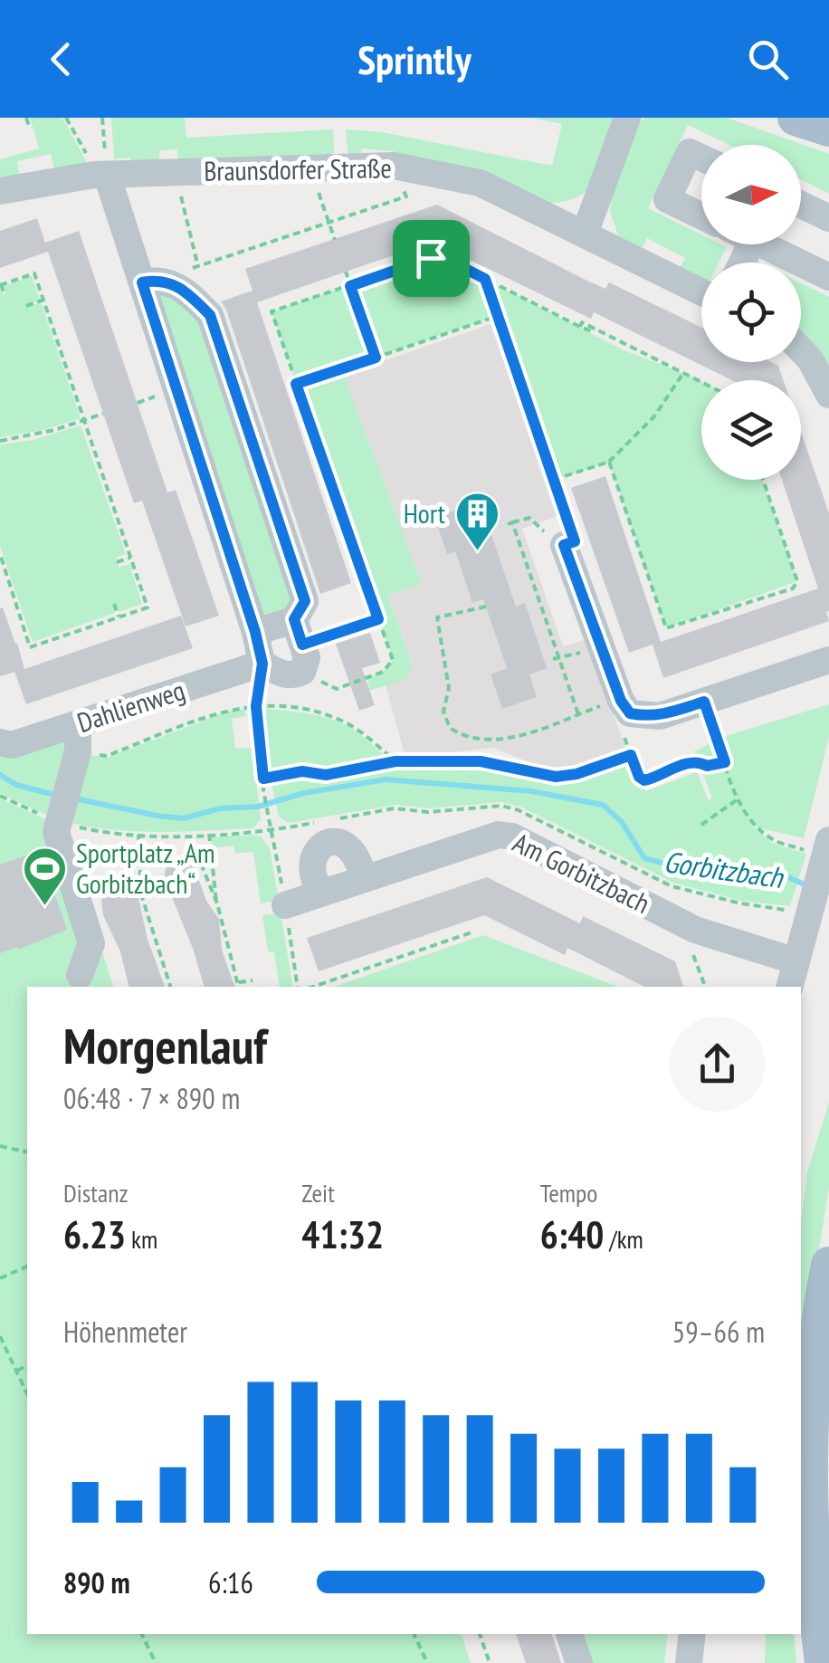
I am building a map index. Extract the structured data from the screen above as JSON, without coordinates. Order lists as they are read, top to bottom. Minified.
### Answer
{"streets":{"street":["Braunsdorfer Straße","Dahlienweg","Am Gorbitzbach"]},"water":["Gorbitzbach"],"places":{"building":["Hort"],"sports":["Sportplatz „Am Gorbitzbach“"]},"north":"right","page":{"header":"Sprintly","heading":["Morgenlauf","06:48 · 7 × 890 m"],"stats":[["Distanz","6.23 km"],["Zeit","41:32"],["Tempo","6:40 /km"]],"chart":["Höhenmeter","59–66 m"],"list":[{"name":"890 m","note":"6:16"}]}}
